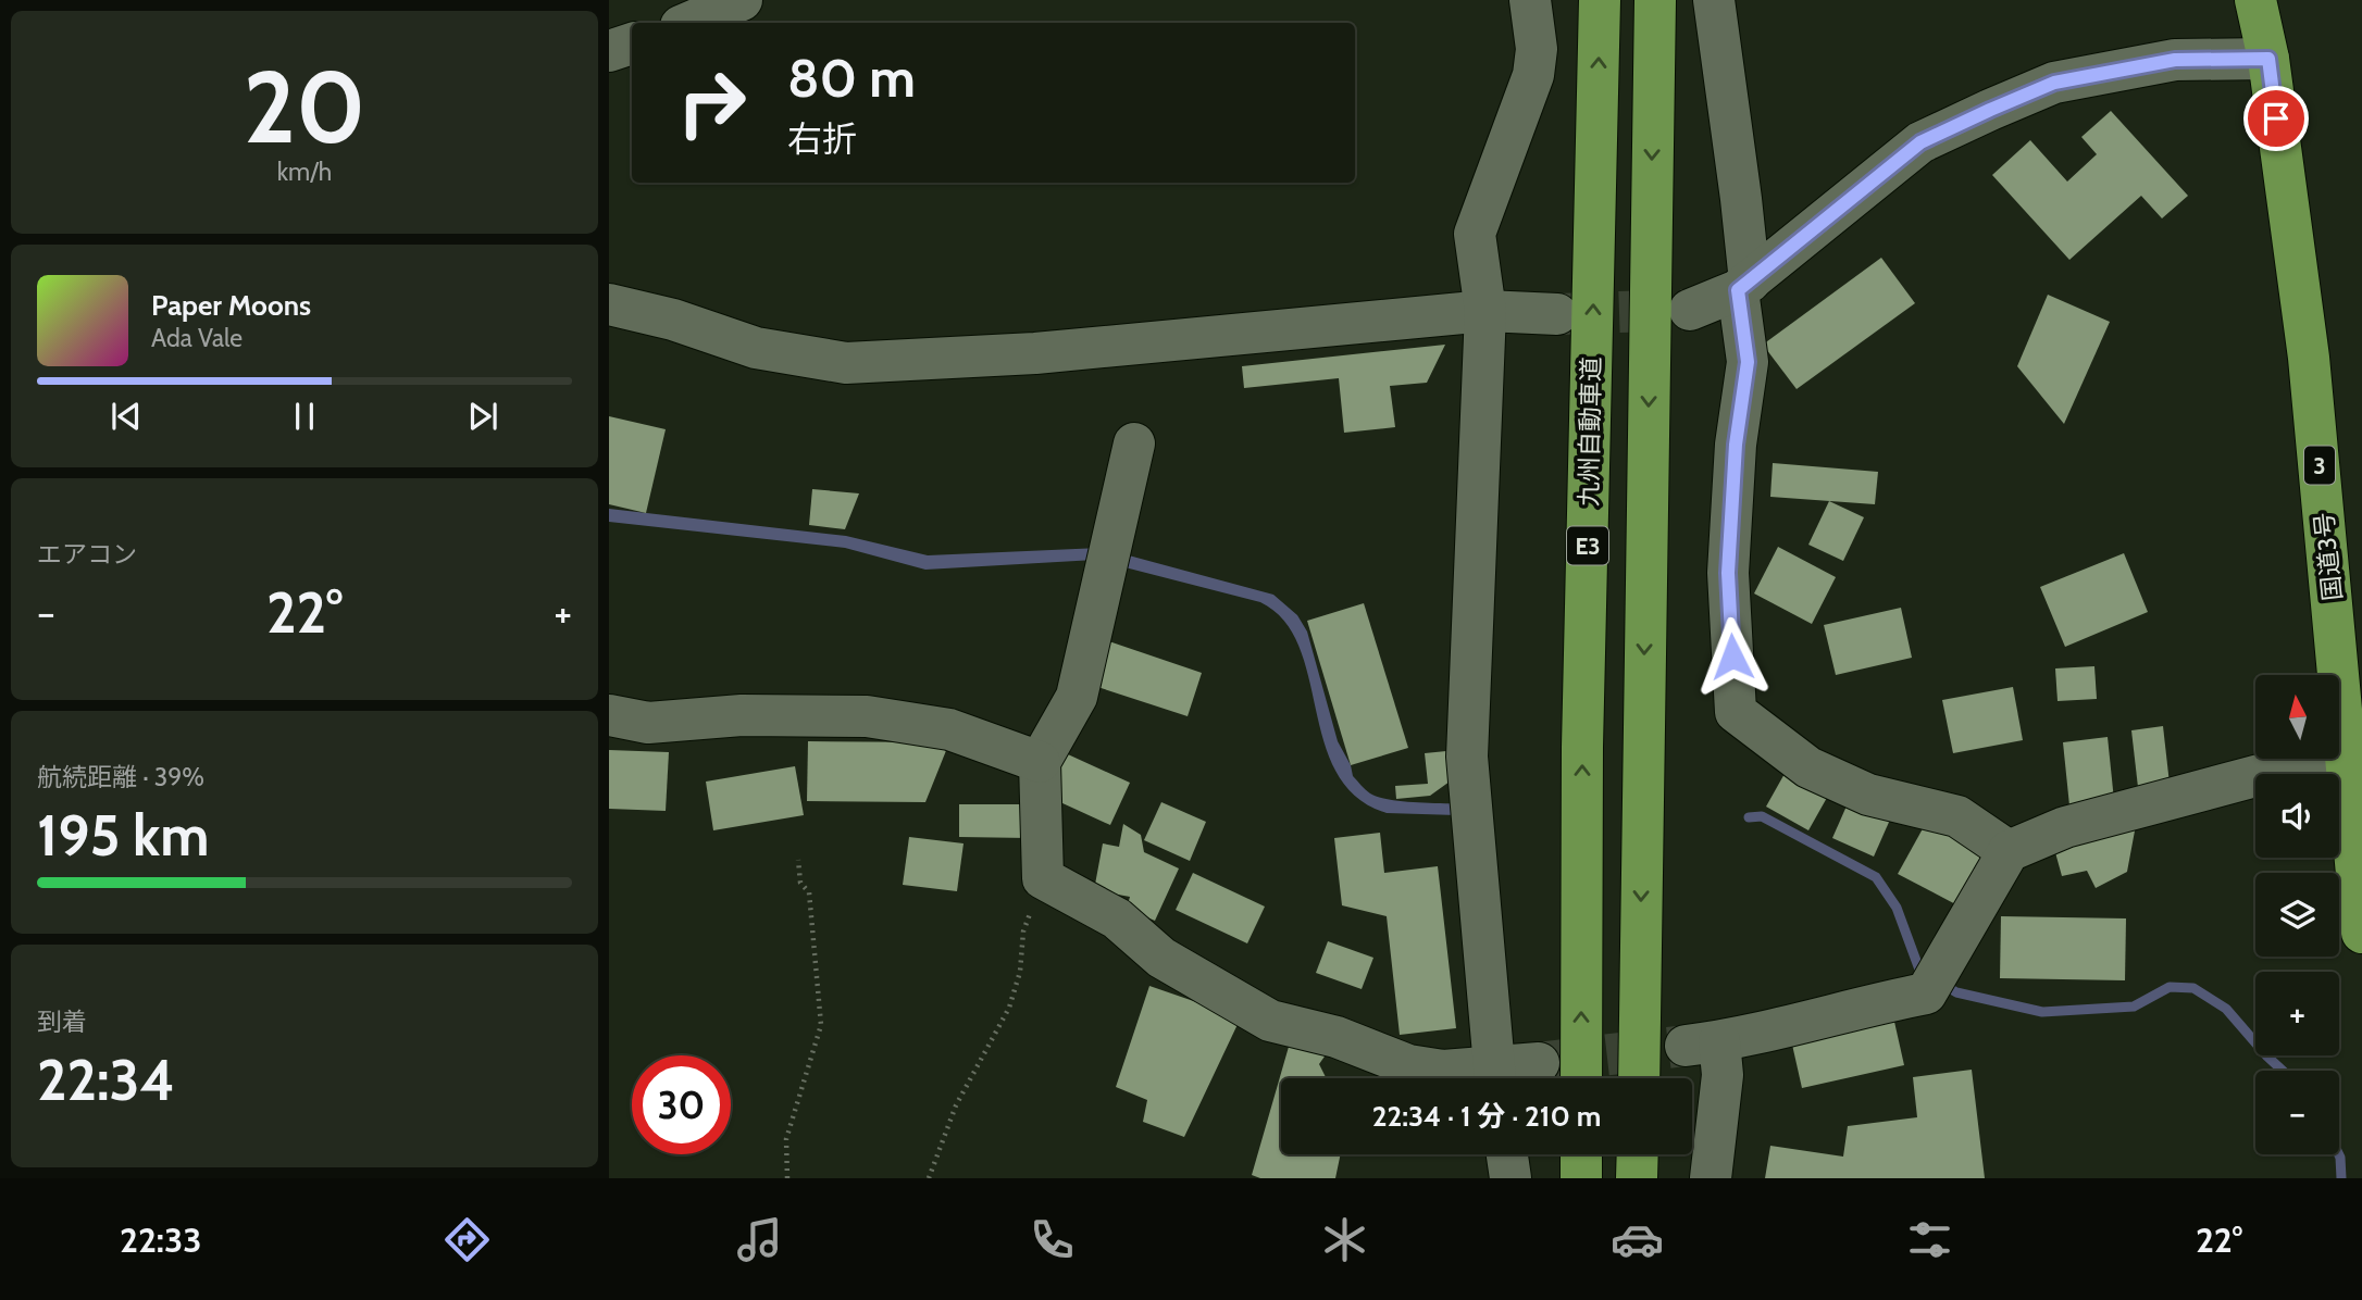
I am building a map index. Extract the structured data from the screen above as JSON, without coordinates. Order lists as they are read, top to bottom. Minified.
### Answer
{"streets":{"highway":["九州自動車道","3","E3","国道3号"]},"north":"top","page":{"tile":[["20","km/h"],"エアコン",["航続距離 · 39%","195 km"],["到着","22:34"]],"turn":["80 m","右折"],"song":["Paper Moons","Ada Vale"],"heat":["−","22°","+"],"map_buttons":["+","−"],"limit":"30","trip":"22:34 · 1 分 · 210 m","tabs":["22:33","22°"]}}
